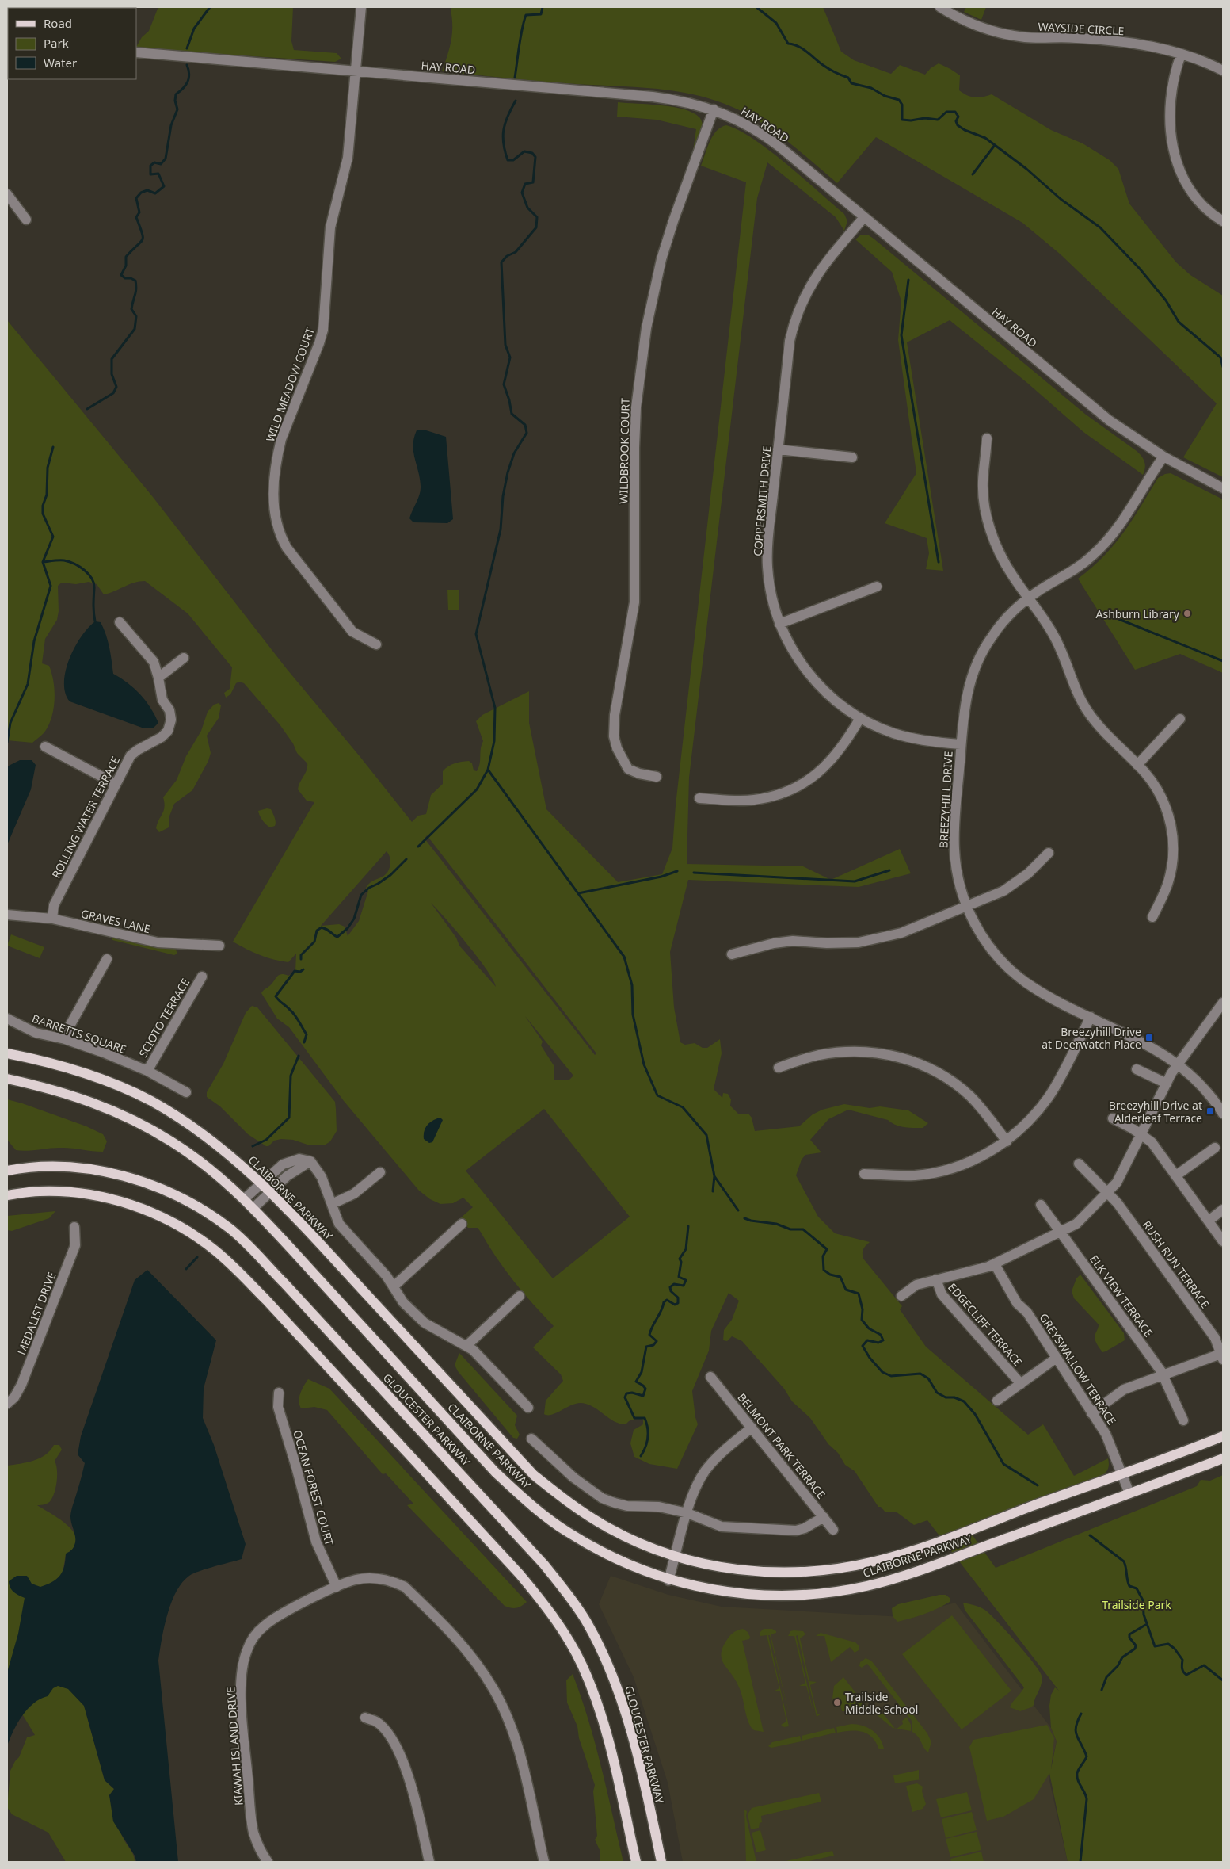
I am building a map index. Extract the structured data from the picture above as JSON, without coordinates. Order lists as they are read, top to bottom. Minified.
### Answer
{"streets":{"main road":["CLAIBORNE PARKWAY","GLOUCESTER PARKWAY"],"street":["WAYSIDE CIRCLE","HAY ROAD","WILD MEADOW COURT","WILDBROOK COURT","COPPERSMITH DRIVE","BREEZYHILL DRIVE","ROLLING WATER TERRACE","GRAVES LANE","SCIOTO TERRACE","BARRETTS SQUARE","RUSH RUN TERRACE","ELK VIEW TERRACE","MEDALIST DRIVE","EDGECLIFF TERRACE","GREYSWALLOW TERRACE","BELMONT PARK TERRACE","OCEAN FOREST COURT","KIAWAH ISLAND DRIVE"]},"crossings":[["HAY ROAD","WILD MEADOW COURT"],["HAY ROAD","WILDBROOK COURT"],["HAY ROAD","COPPERSMITH DRIVE"],["HAY ROAD","BREEZYHILL DRIVE"],["COPPERSMITH DRIVE","BREEZYHILL DRIVE"],["ROLLING WATER TERRACE","GRAVES LANE"],["SCIOTO TERRACE","BARRETTS SQUARE"],["CLAIBORNE PARKWAY","GREYSWALLOW TERRACE"],["OCEAN FOREST COURT","KIAWAH ISLAND DRIVE"]],"parks":["Trailside Park"],"places":{"other":["Ashburn Library","Trailside Middle School"],"transit":["Breezyhill Drive at Deerwatch Place","Breezyhill Drive at Alderleaf Terrace"]},"legend":["Road","Park","Water"]}
